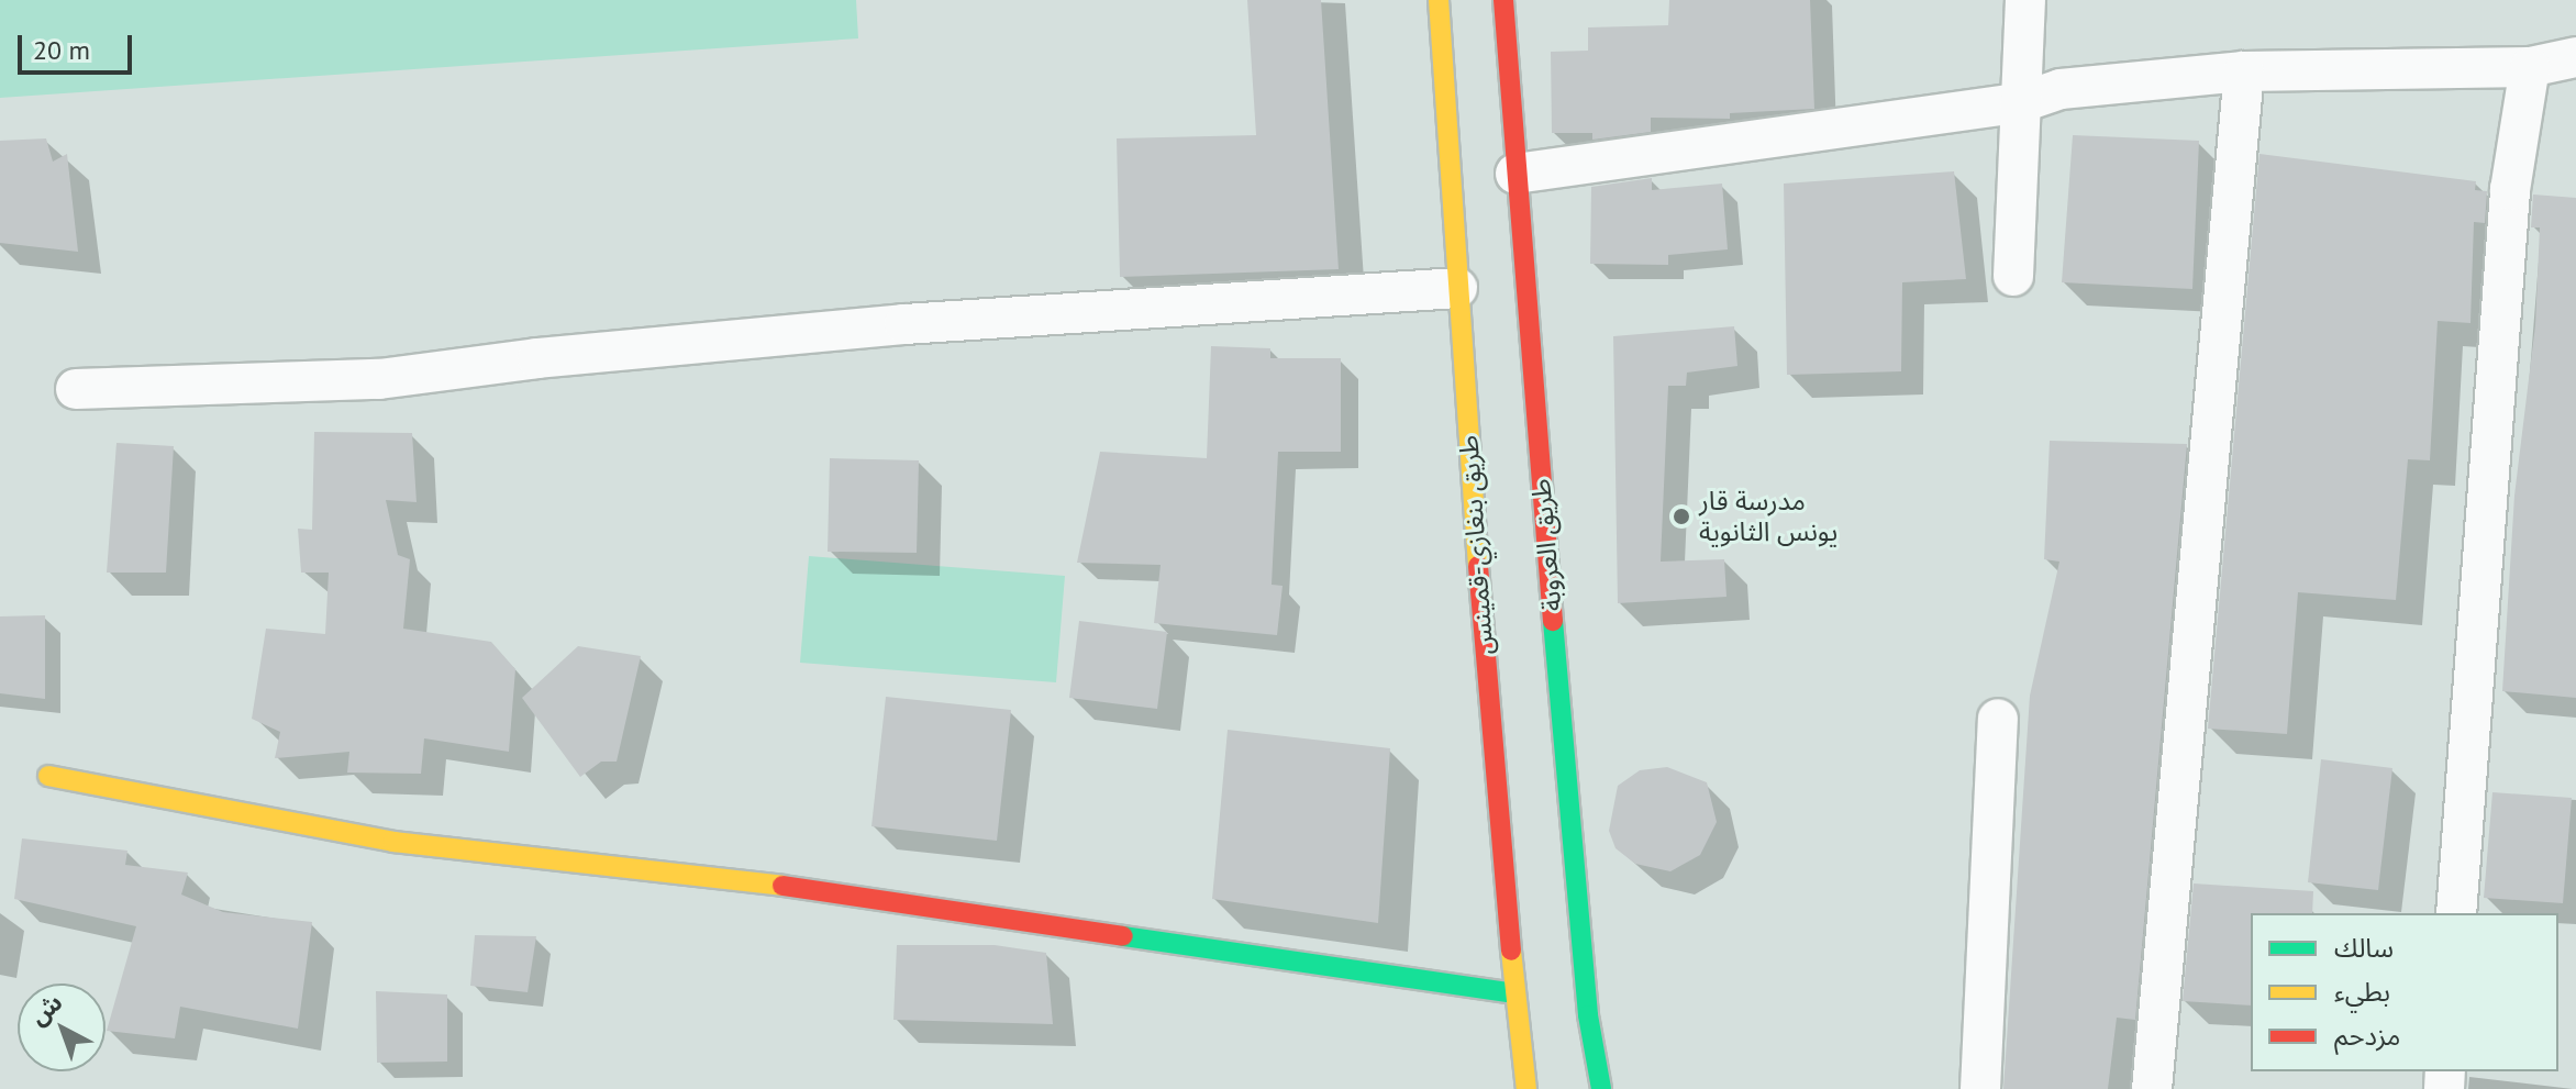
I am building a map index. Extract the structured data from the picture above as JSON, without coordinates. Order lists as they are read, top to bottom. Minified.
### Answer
{"streets":{"main road":["طريق بنغازي-قمينس","طريق العروبة"]},"places":["مدرسة قار يونس الثانوية"],"legend":["سالك","بطيء","مزدحم"],"scale_bar":"20 m","north":"top left"}
